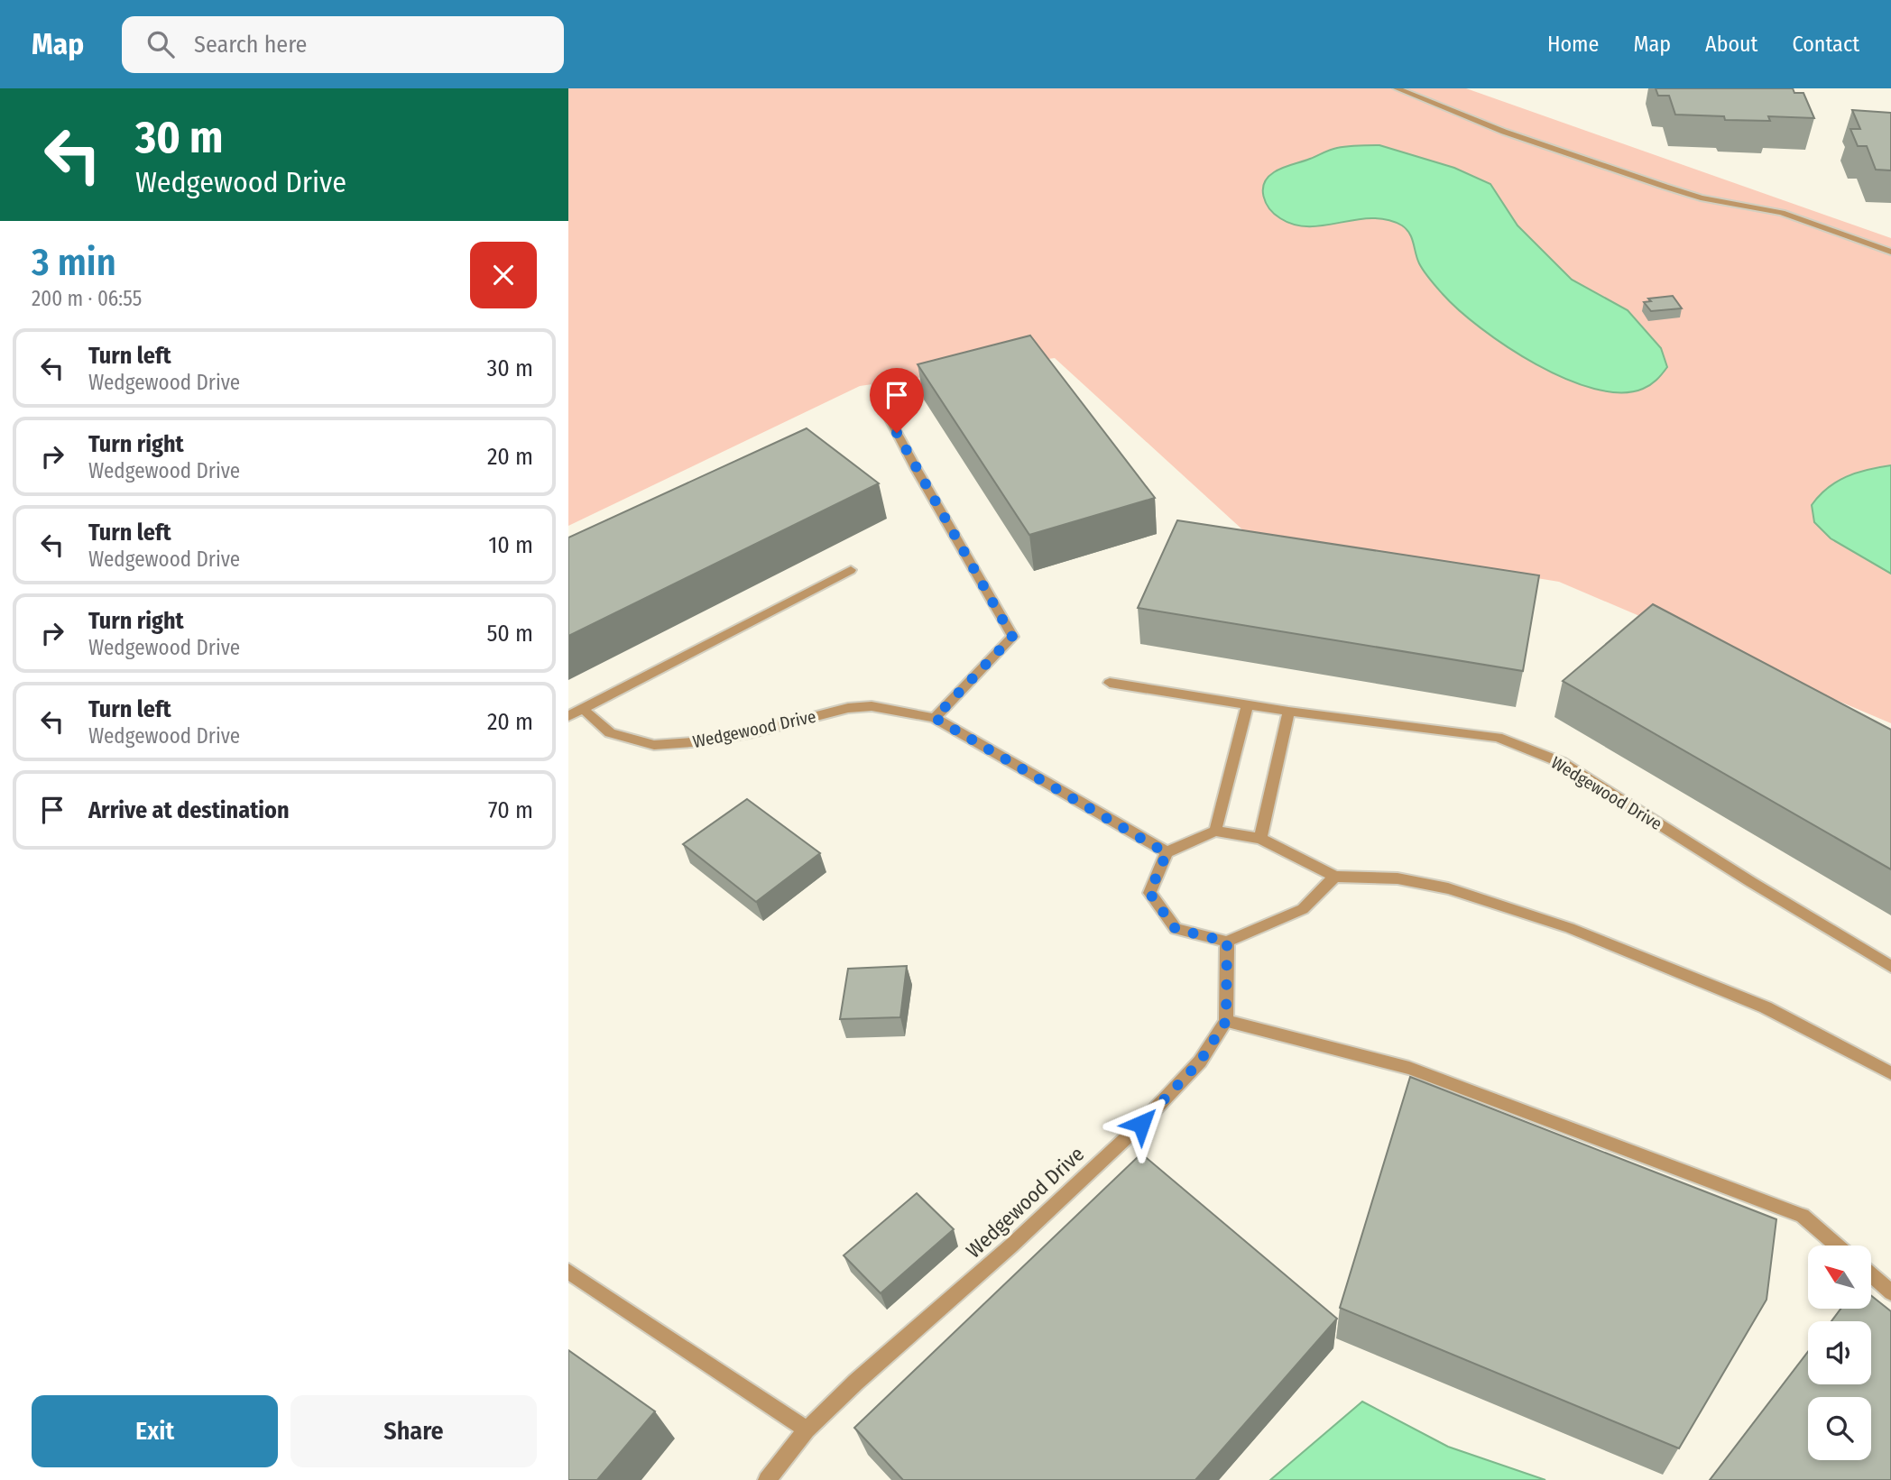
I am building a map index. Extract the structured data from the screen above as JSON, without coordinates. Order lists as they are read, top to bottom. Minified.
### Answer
{"streets":{"street":["Wedgewood Drive"]},"north":"top left","page":{"header":"Map","search":"Search here","nav":["Home","Map","About","Contact"],"turn":["30 m","Wedgewood Drive"],"heading":["3 min","200 m · 06:55"],"list":[{"name":"Turn left","note":"Wedgewood Drive","value":"30 m"},{"name":"Turn right","note":"Wedgewood Drive","value":"20 m"},{"name":"Turn left","note":"Wedgewood Drive","value":"10 m"},{"name":"Turn right","note":"Wedgewood Drive","value":"50 m"},{"name":"Turn left","note":"Wedgewood Drive","value":"20 m"},{"name":"Arrive at destination","value":"70 m"}],"buttons":["Exit","Share"]}}
